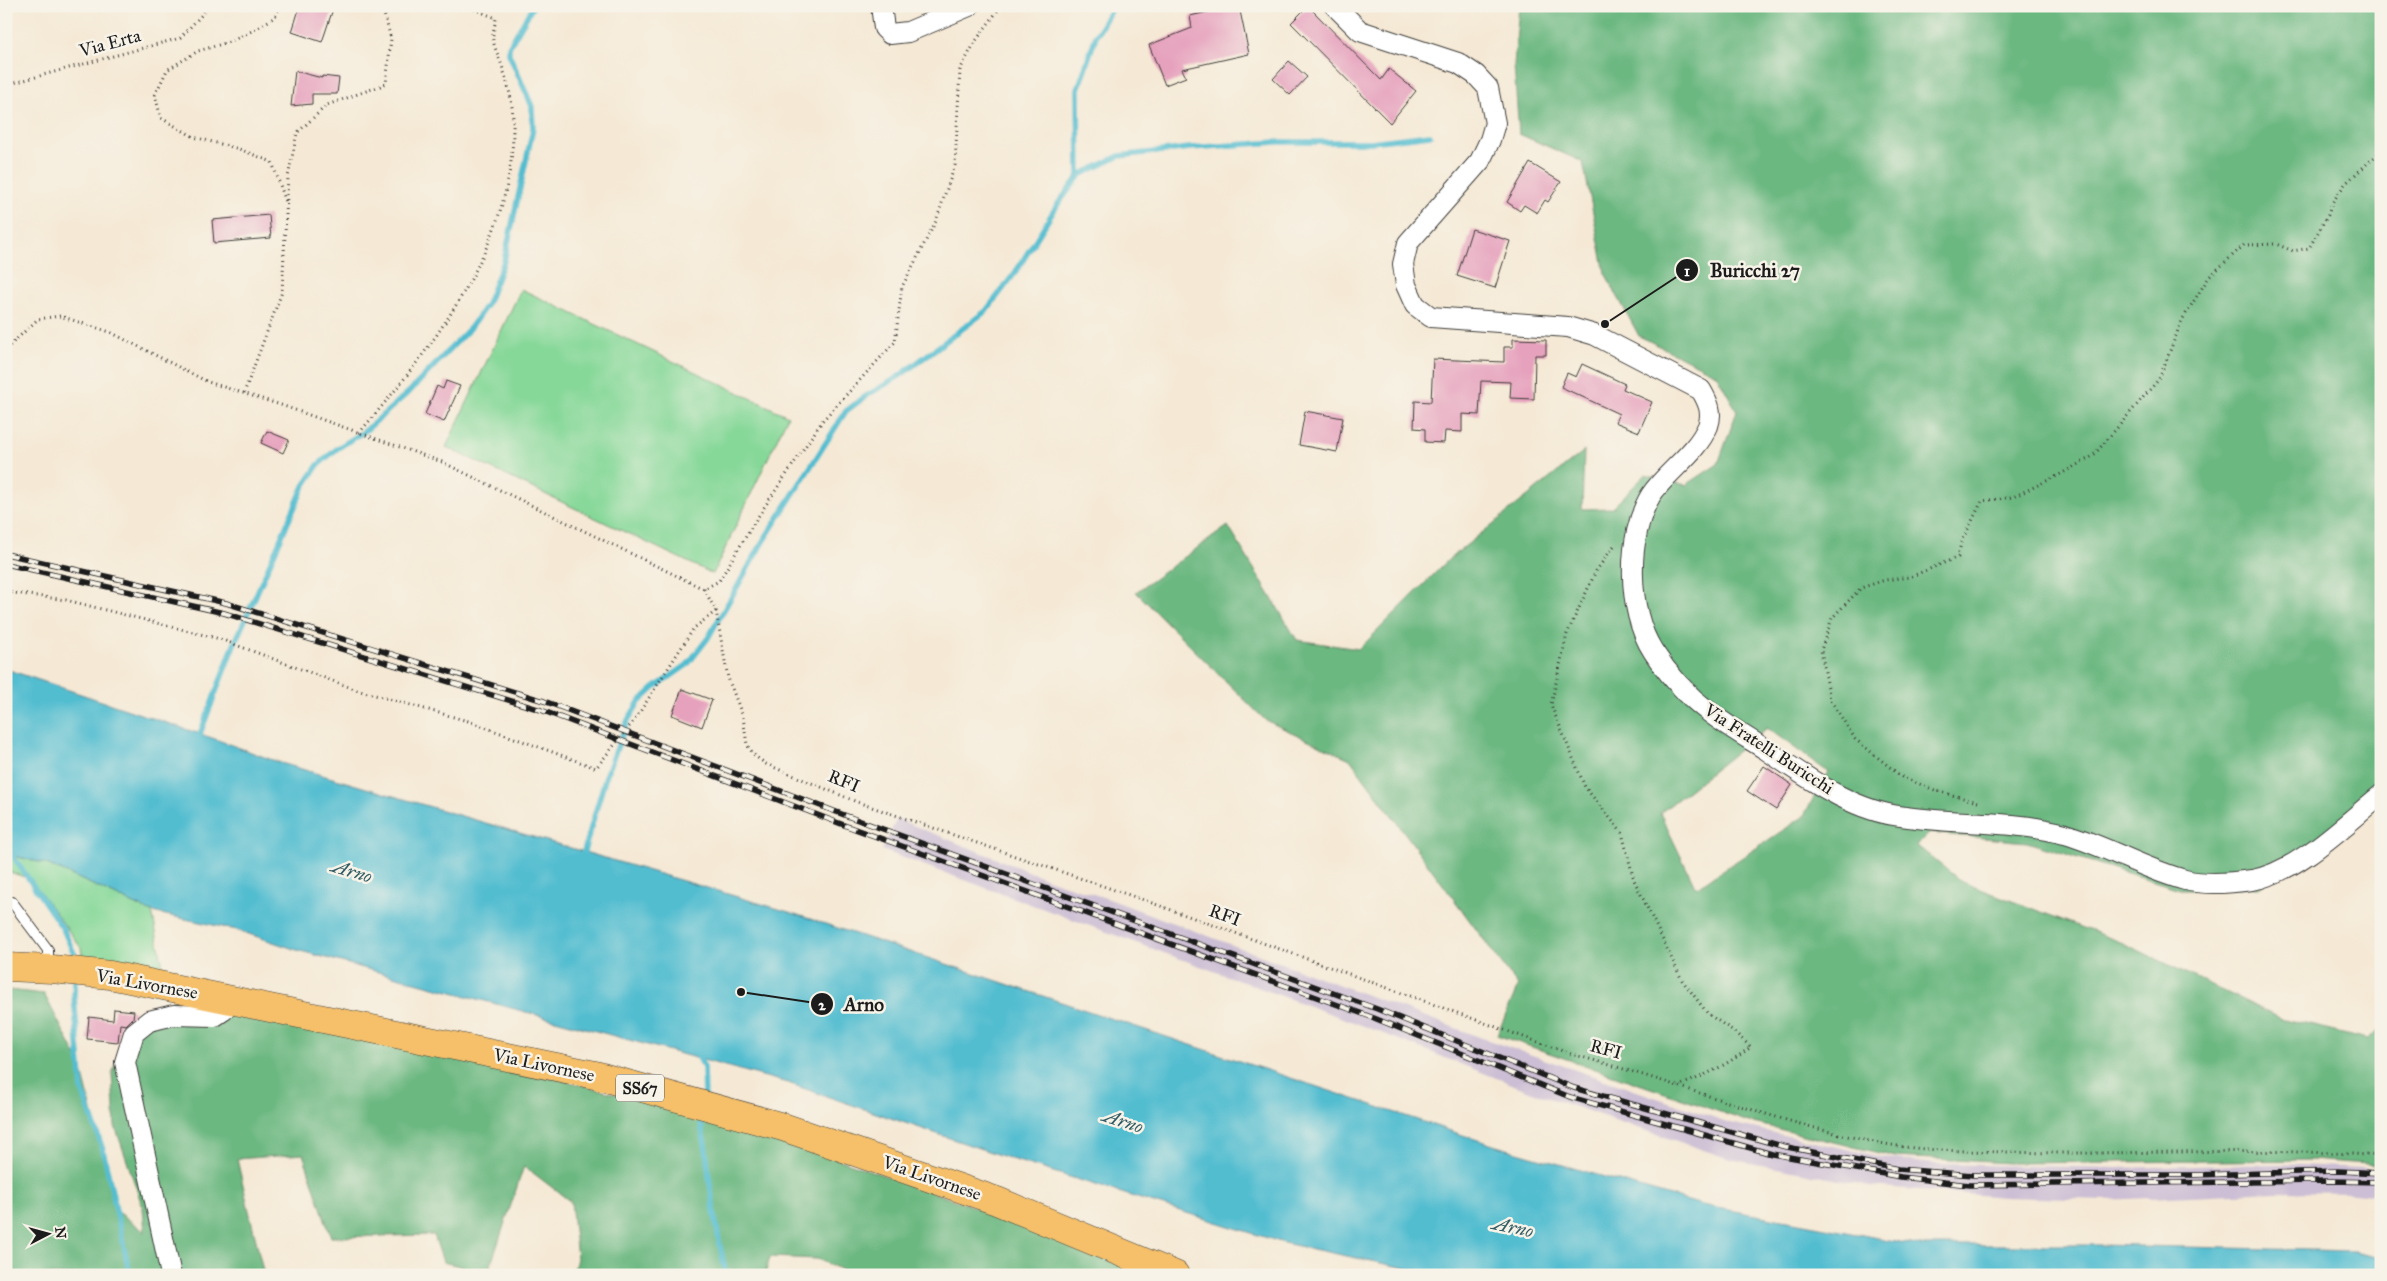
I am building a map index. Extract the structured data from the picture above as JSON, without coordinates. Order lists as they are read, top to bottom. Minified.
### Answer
{"streets":{"main road":["Via Livornese","SS67"],"street":["Via Fratelli Buricchi"],"path":["Via Erta","RFI"]},"water":["Arno"],"places":["Buricchi 27","Arno"],"north":"right"}
